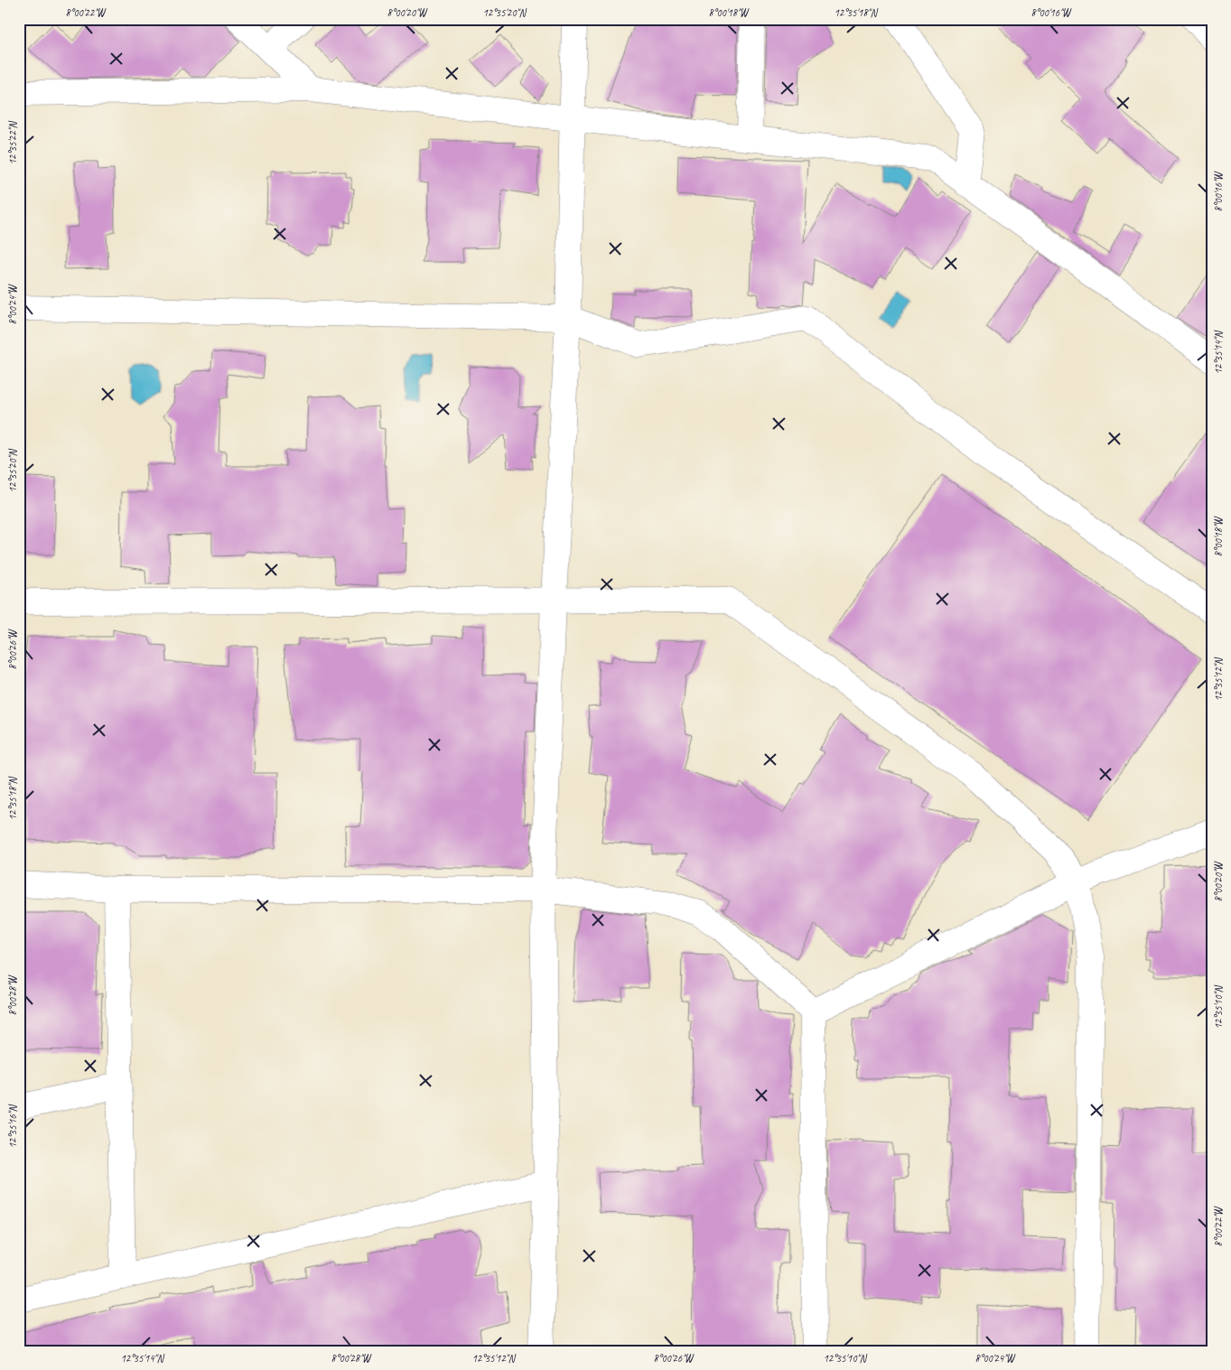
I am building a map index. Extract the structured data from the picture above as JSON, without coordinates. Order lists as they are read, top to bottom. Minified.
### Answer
{"coordinates":["8°00'22\"W","8°00'20\"W","12°35'20\"N","8°00'18\"W","12°35'18\"N","8°00'16\"W","12°35'22\"N","8°00'24\"W","12°35'14\"N","8°00'26\"W","12°35'12\"N","8°00'28\"W","12°35'10\"N","12°35'16\"N"]}
